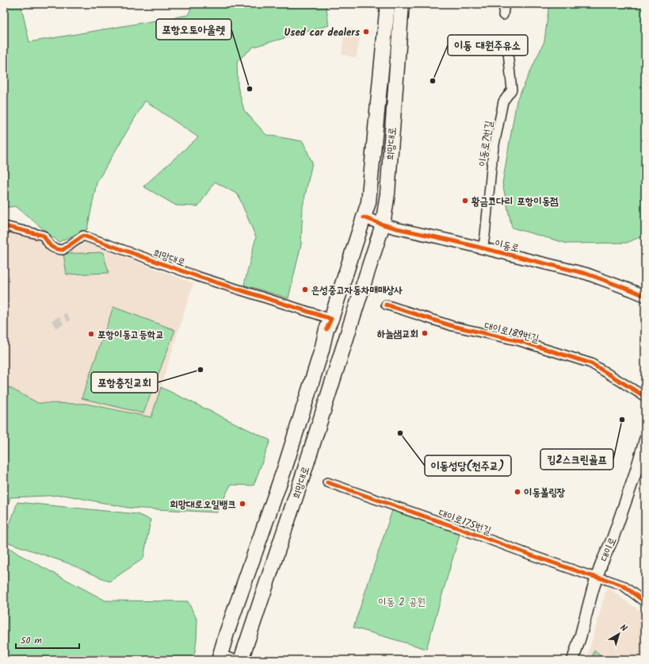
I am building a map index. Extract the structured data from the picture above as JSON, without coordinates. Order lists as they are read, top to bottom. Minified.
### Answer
{"streets":{"main road":["희망대로"],"street":["이동로7번길","이동로","대이로189번길","대이로175번길","대이로"]},"crossings":[["희망대로","이동로"],["이동로7번길","이동로"],["대이로175번길","대이로"]],"parks":["이동 2 공원"],"places":["Used car dealers","이동 대원주유소","포항오토아울렛","황금코다리 포항이동점","은성중고자동차매매상사","하늘샘교회","포항이동고등학교","포항충진교회","킹2스크린골프","이동성당(천주교)","이동볼링장","희망대로오일뱅크"],"scale_bar":"50 m","north":"top right"}
